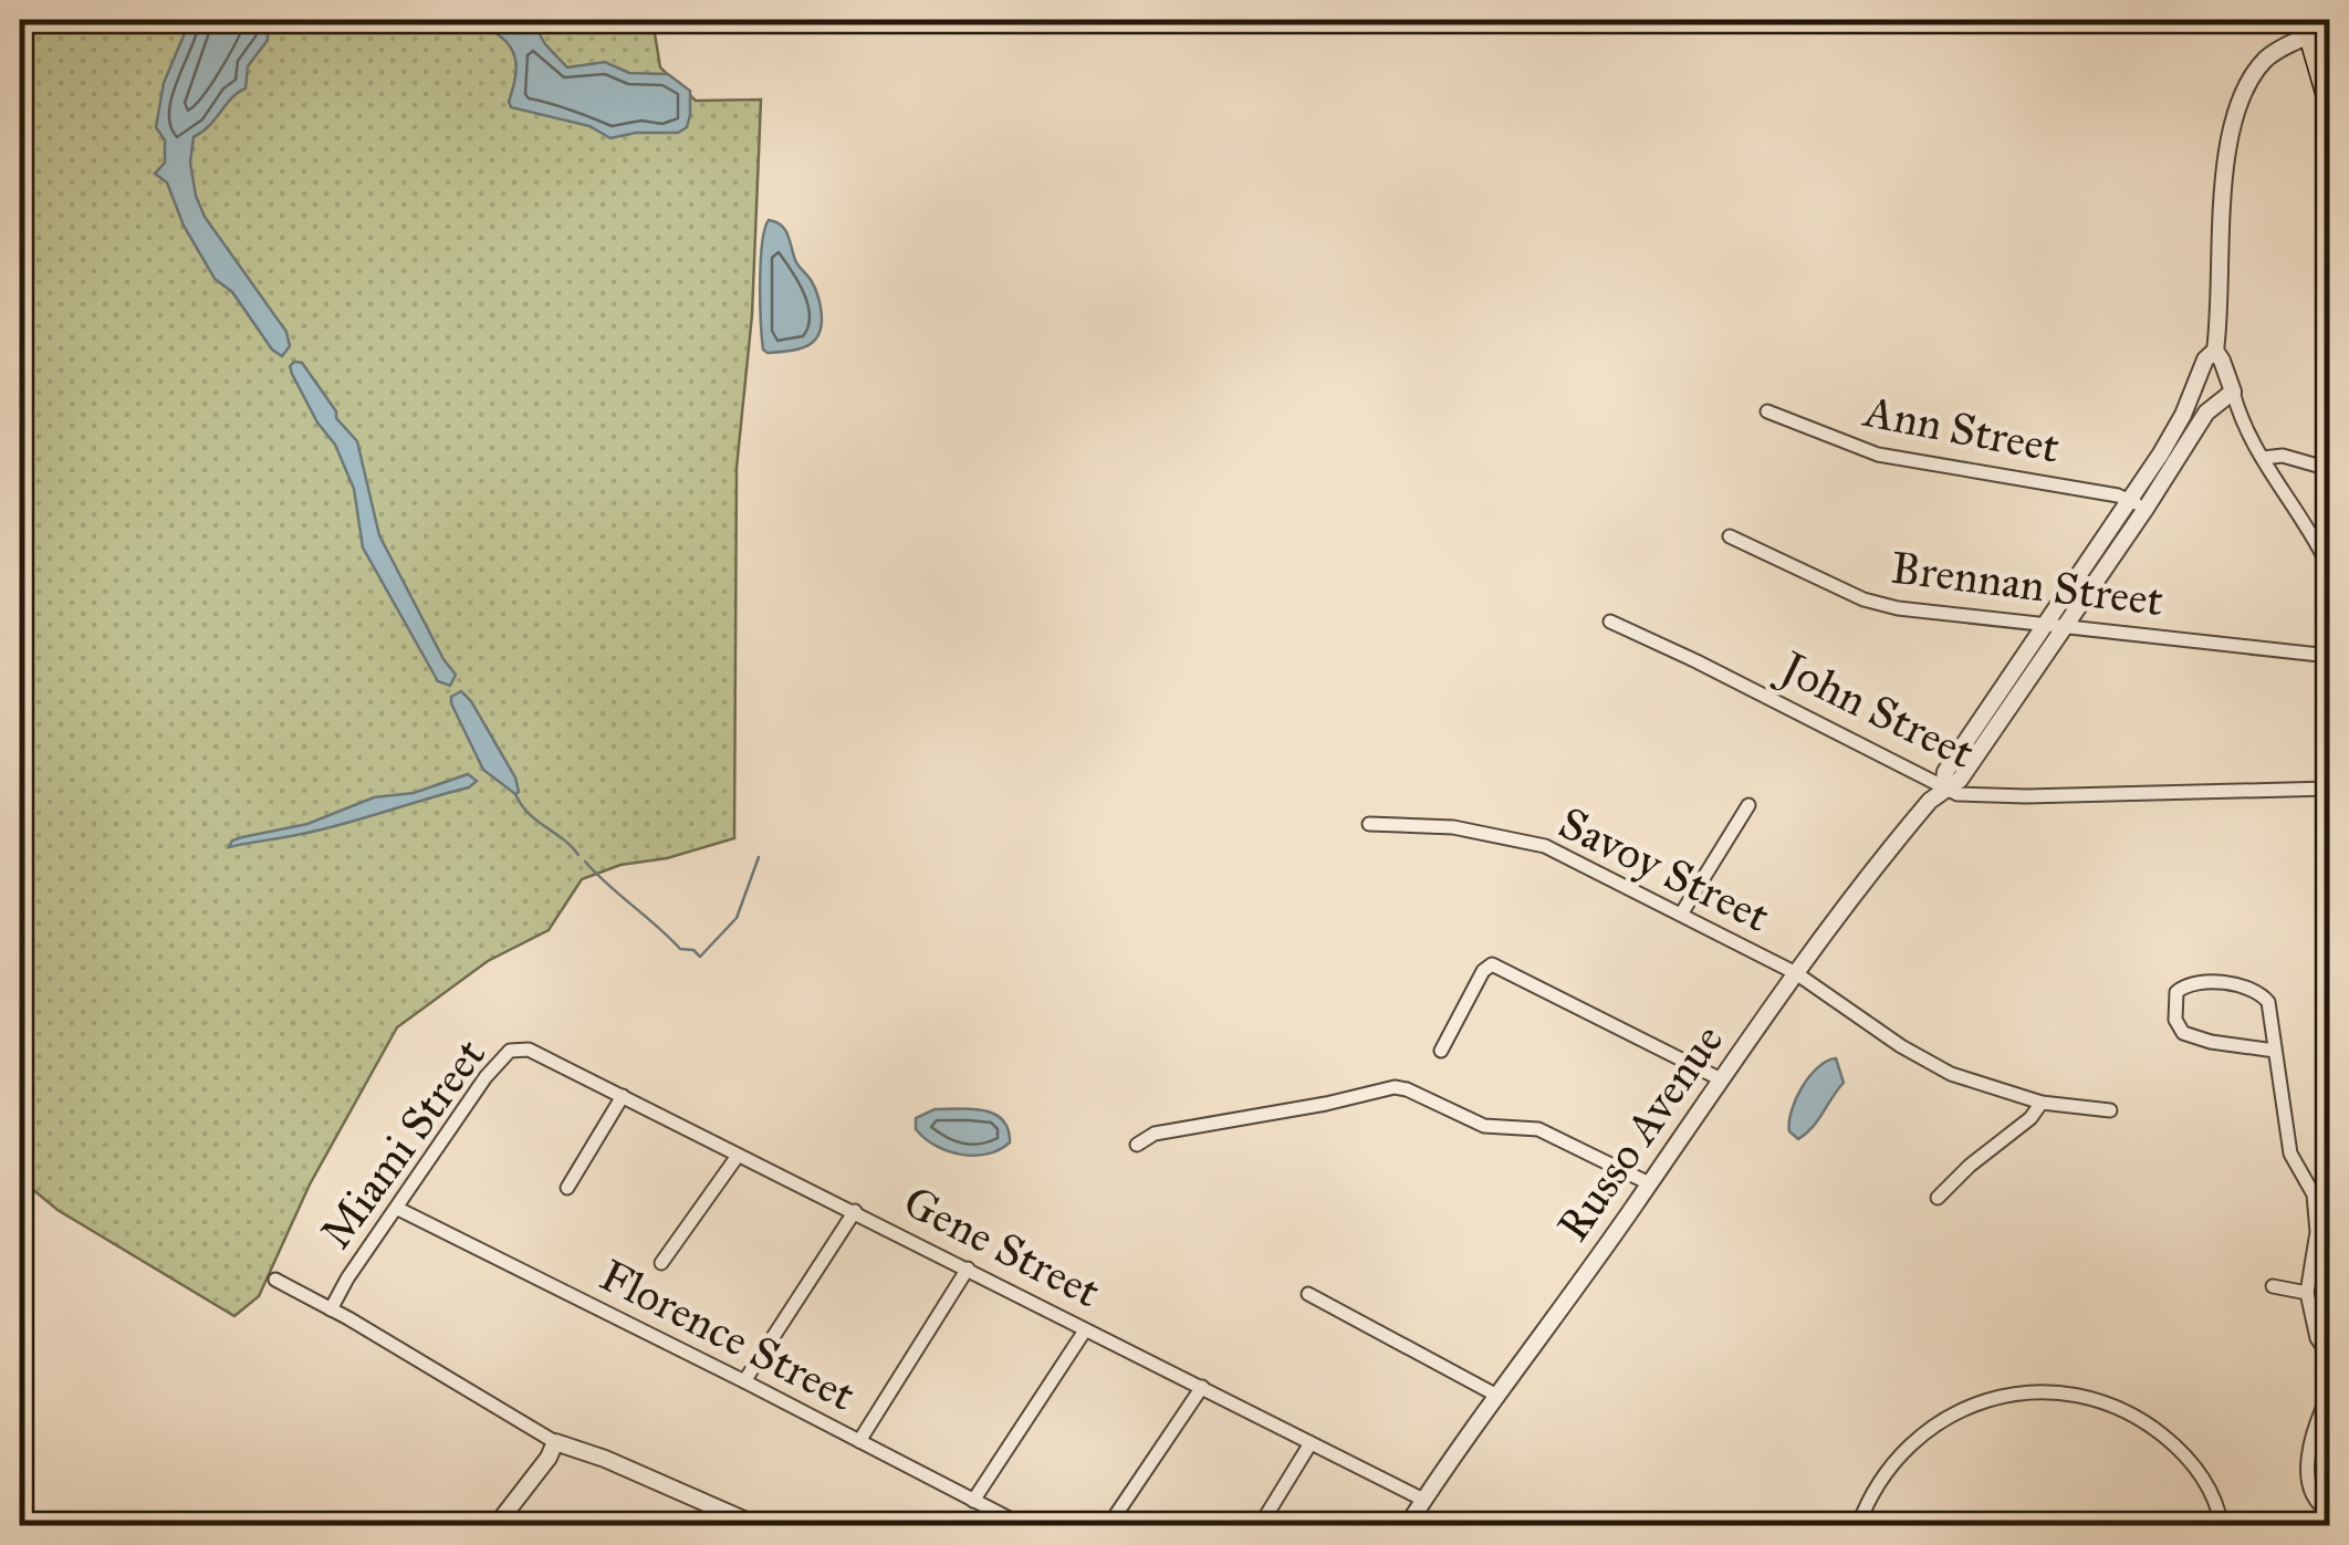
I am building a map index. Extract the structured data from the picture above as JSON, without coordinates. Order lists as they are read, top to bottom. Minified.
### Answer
{"streets":{"street":["Ann Street","Brennan Street","John Street","Savoy Street","Russo Avenue","Miami Street","Gene Street","Florence Street"]},"crossings":[["Ann Street","Russo Avenue"],["Brennan Street","Russo Avenue"],["John Street","Russo Avenue"],["Savoy Street","Russo Avenue"],["Russo Avenue","Gene Street"],["Miami Street","Gene Street"],["Miami Street","Florence Street"]]}
